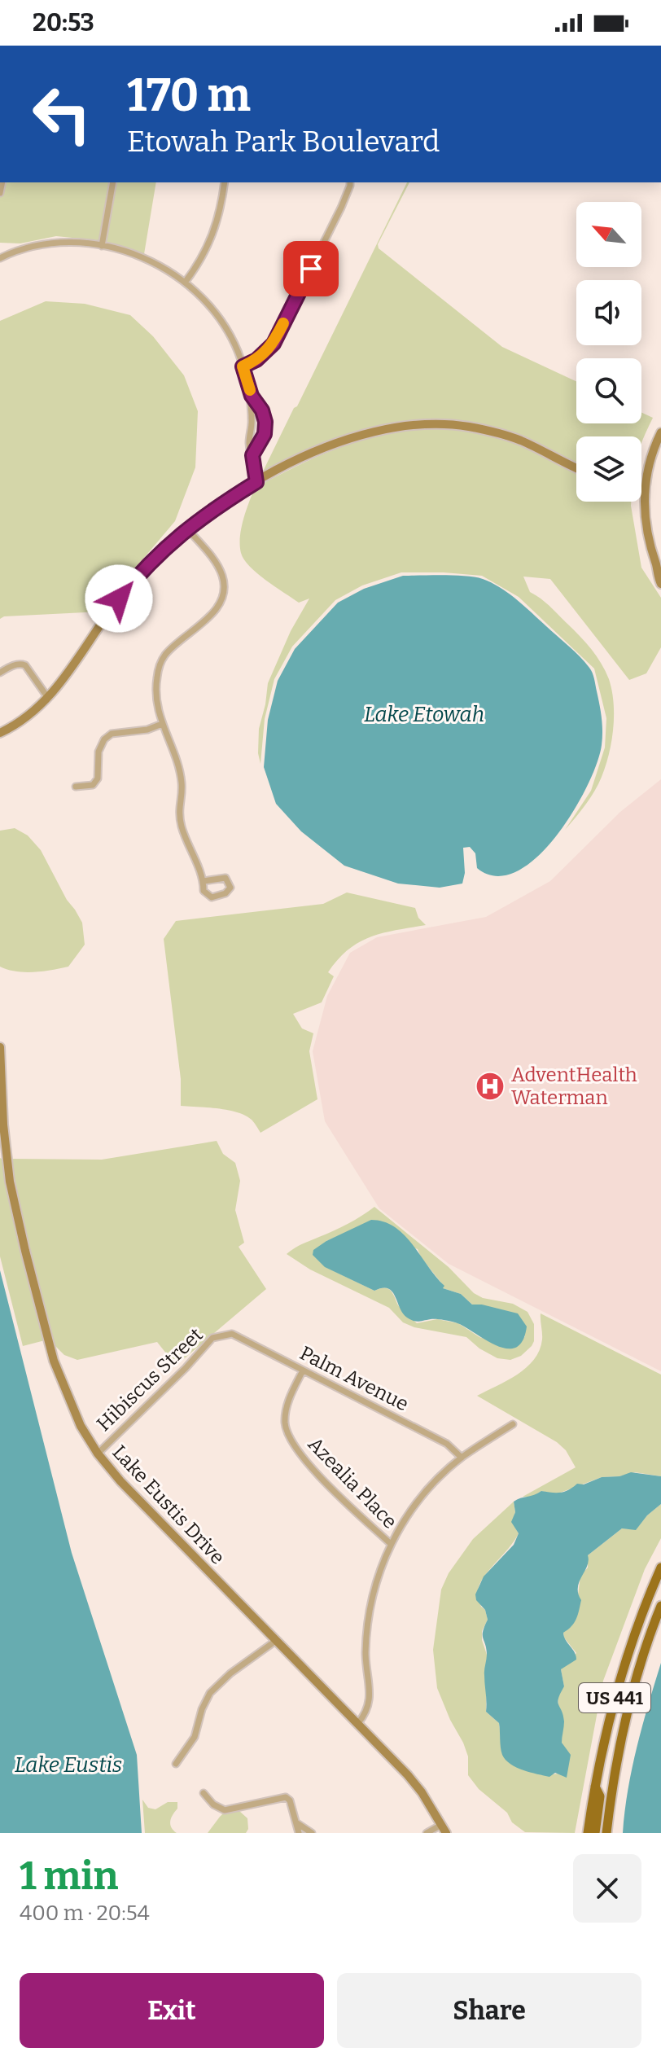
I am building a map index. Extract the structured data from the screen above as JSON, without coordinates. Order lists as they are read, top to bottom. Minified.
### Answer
{"streets":{"main road":["US 441"],"street":["Palm Avenue","Hibiscus Street","Azealia Place","Lake Eustis Drive"]},"crossings":[["Palm Avenue","Hibiscus Street"],["Palm Avenue","Azealia Place"],["Hibiscus Street","Lake Eustis Drive"]],"water":["Lake Etowah","Lake Eustis"],"places":{"hospital":["AdventHealth Waterman"]},"north":"top left","page":{"status":"20:53","turn":["170 m","Etowah Park Boulevard"],"heading":["1 min","400 m · 20:54"],"buttons":["Exit","Share"]}}
